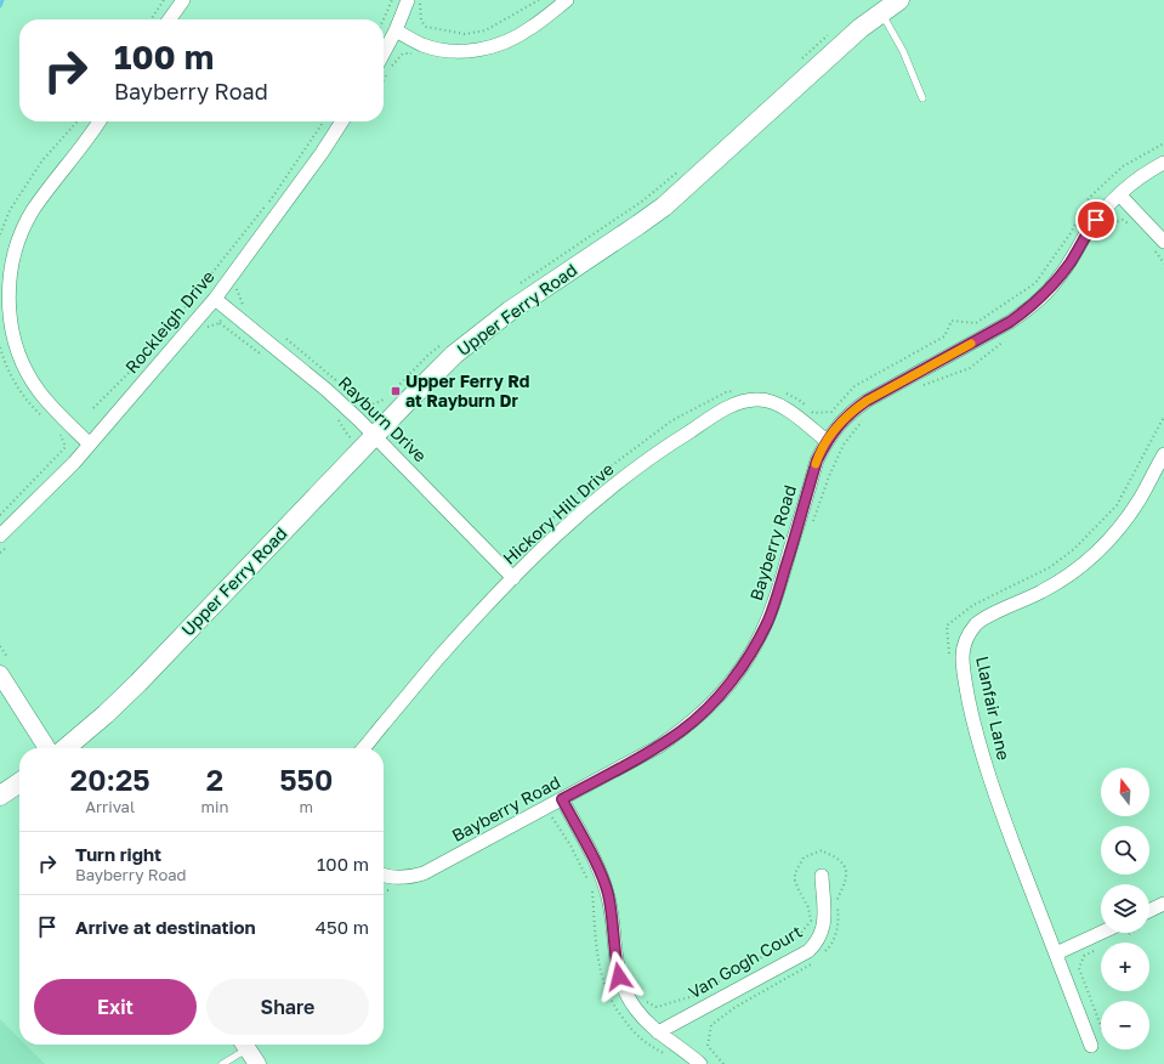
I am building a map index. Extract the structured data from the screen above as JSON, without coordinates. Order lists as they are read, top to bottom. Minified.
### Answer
{"streets":{"main road":["Upper Ferry Road"],"street":["Rockleigh Drive","Rayburn Drive","Hickory Hill Drive","Bayberry Road","Llanfair Lane","Van Gogh Court"]},"crossings":[["Upper Ferry Road","Rayburn Drive"],["Rockleigh Drive","Rayburn Drive"],["Rayburn Drive","Hickory Hill Drive"],["Hickory Hill Drive","Bayberry Road"]],"places":{"transit":["Upper Ferry Rd at Rayburn Dr"]},"north":"top","page":{"turn":["100 m","Bayberry Road"],"eta":["20:25","Arrival","2","min","550","m"],"map_buttons":["+","−"],"list":[{"name":"Turn right","note":"Bayberry Road","value":"100 m"},{"name":"Arrive at destination","value":"450 m"}],"buttons":["Exit","Share"]}}
